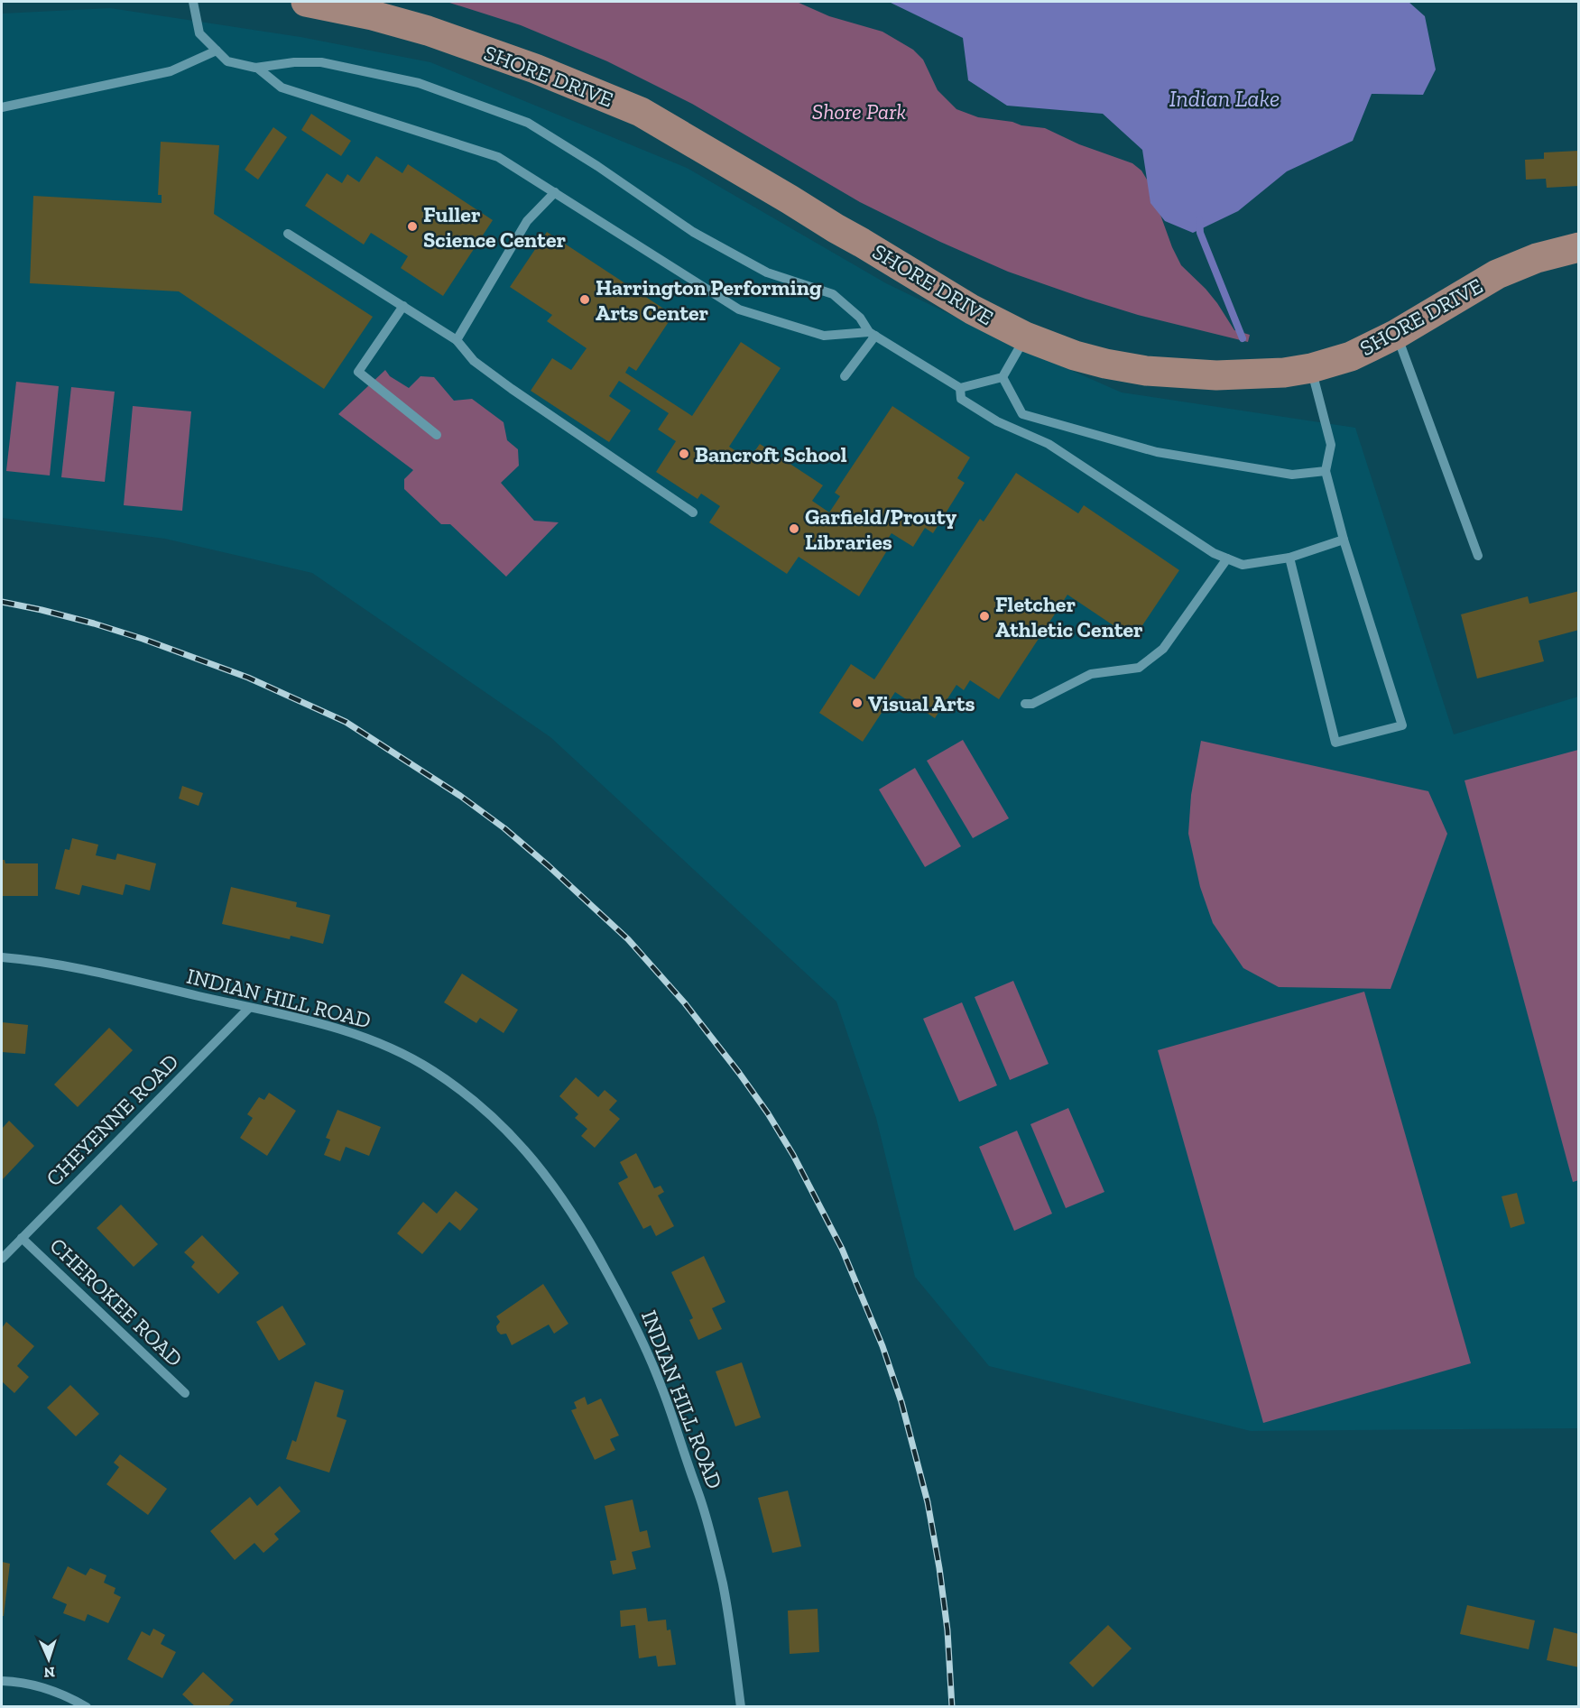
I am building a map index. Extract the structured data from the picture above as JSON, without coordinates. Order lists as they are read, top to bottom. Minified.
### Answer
{"streets":{"main road":["SHORE DRIVE"],"street":["INDIAN HILL ROAD","CHEYENNE ROAD","CHEROKEE ROAD"]},"crossings":[["INDIAN HILL ROAD","CHEYENNE ROAD"],["CHEYENNE ROAD","CHEROKEE ROAD"]],"water":["Indian Lake"],"parks":["Shore Park"],"places":["Fuller Science Center","Harrington Performing Arts Center","Bancroft School","Garfield/Prouty Libraries","Fletcher Athletic Center","Visual Arts"],"north":"bottom"}
